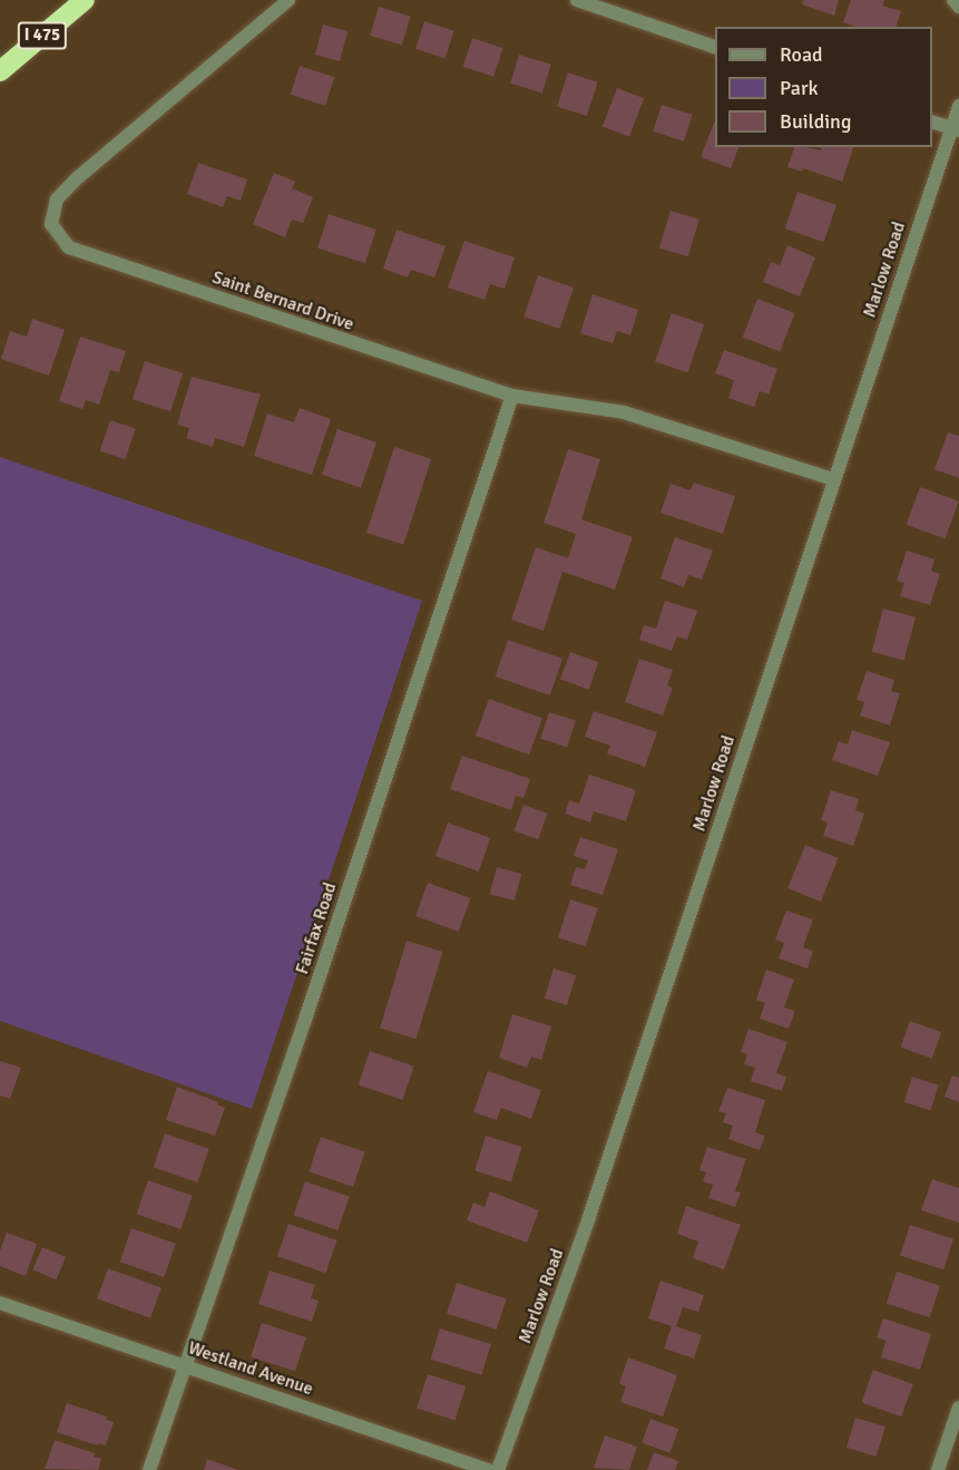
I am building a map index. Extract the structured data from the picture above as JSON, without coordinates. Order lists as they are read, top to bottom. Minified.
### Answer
{"streets":{"highway":["I 475"],"street":["Marlow Road","Saint Bernard Drive","Fairfax Road","Westland Avenue"]},"crossings":[["Marlow Road","Saint Bernard Drive"],["Saint Bernard Drive","Fairfax Road"],["Fairfax Road","Westland Avenue"]],"legend":["Road","Park","Building"]}
